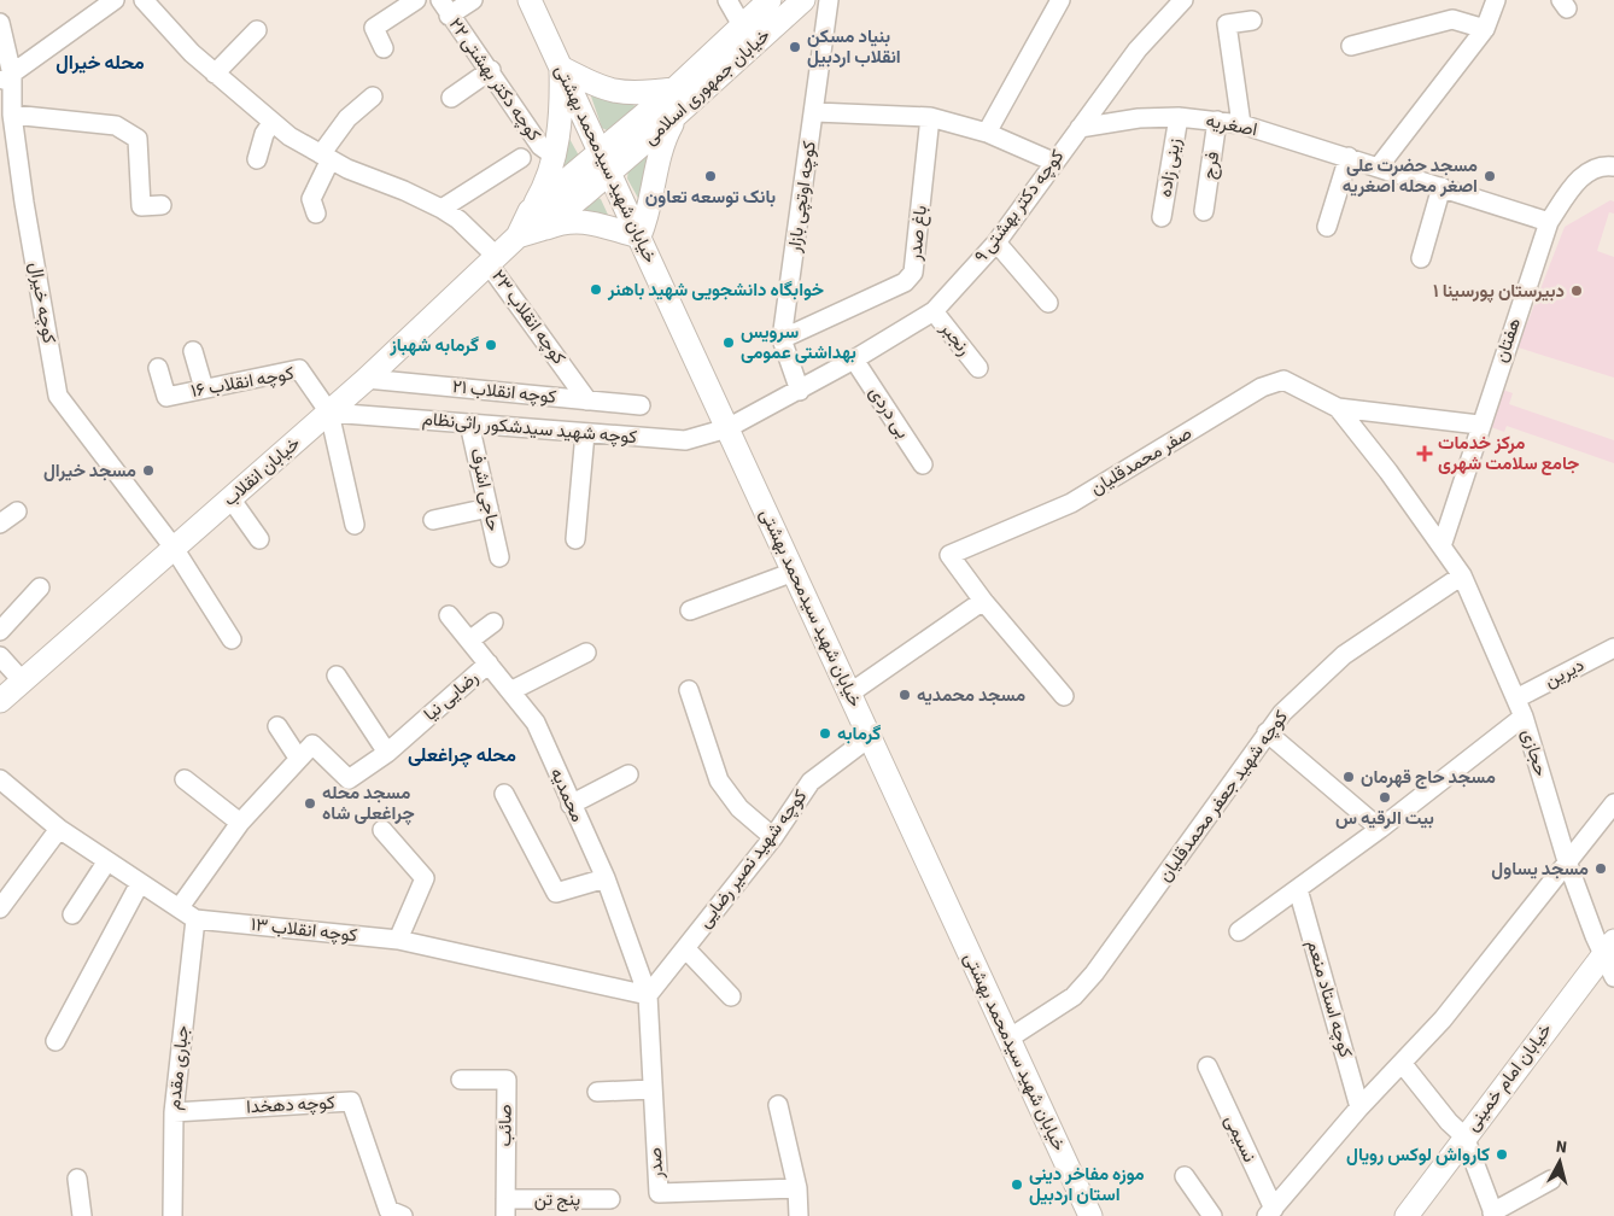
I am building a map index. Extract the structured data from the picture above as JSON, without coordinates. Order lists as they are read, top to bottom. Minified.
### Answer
{"streets":{"main road":["خیابان جمهوری اسلامی","خیابان شهید سیدمحمد بهشتی","خیابان انقلاب","خیابان امام خمینی"],"street":["کوچه دکتر بهشتی ۲۲","اصغریه","فرج","زینی زاده","کوچه اوتچی بازار","کوچه دکتر بهشتی ۹","باغ صدر","کوچه خیرال","کوچه انقلاب ۲۳","رنجبر","هفتان","کوچه انقلاب ۱۶","کوچه انقلاب ۲۱","بی دردی","کوچه شهید سیدشکور راثی‌نظام","صفر محمدقلیان","حاجی اشرف","دیرین","رضایی نیا","حجازی","محمدیه","کوچه شهید جعفر محمدقلیان","کوچه شهید نصیر رضایی","کوچه انقلاب ۱۳","کوچه استاد منعم","جباری مقدم","کوچه دهخدا","صائب","نسیمی","صدر","پنج تن"]},"crossings":[["کوچه دکتر بهشتی ۲۲","خیابان انقلاب"],["خیابان جمهوری اسلامی","خیابان شهید سیدمحمد بهشتی"],["اصغریه","فرج"],["اصغریه","زینی زاده"],["اصغریه","کوچه دکتر بهشتی ۹"],["اصغریه","هفتان"],["خیابان شهید سیدمحمد بهشتی","کوچه دکتر بهشتی ۹"],["خیابان شهید سیدمحمد بهشتی","کوچه شهید سیدشکور راثی‌نظام"],["خیابان شهید سیدمحمد بهشتی","خیابان انقلاب"],["خیابان شهید سیدمحمد بهشتی","کوچه شهید جعفر محمدقلیان"],["خیابان شهید سیدمحمد بهشتی","کوچه شهید نصیر رضایی"],["کوچه اوتچی بازار","کوچه دکتر بهشتی ۹"],["کوچه اوتچی بازار","باغ صدر"],["کوچه دکتر بهشتی ۹","رنجبر"],["کوچه دکتر بهشتی ۹","بی دردی"],["کوچه دکتر بهشتی ۹","کوچه شهید سیدشکور راثی‌نظام"],["کوچه خیرال","خیابان انقلاب"],["کوچه انقلاب ۲۳","کوچه انقلاب ۲۱"],["کوچه انقلاب ۲۳","خیابان انقلاب"],["هفتان","صفر محمدقلیان"],["کوچه انقلاب ۱۶","کوچه شهید سیدشکور راثی‌نظام"],["کوچه انقلاب ۱۶","خیابان انقلاب"],["کوچه انقلاب ۲۱","خیابان انقلاب"],["کوچه شهید سیدشکور راثی‌نظام","خیابان انقلاب"],["کوچه شهید سیدشکور راثی‌نظام","حاجی اشرف"],["صفر محمدقلیان","حجازی"],["صفر محمدقلیان","کوچه شهید جعفر محمدقلیان"],["دیرین","حجازی"],["رضایی نیا","محمدیه"],["حجازی","کوچه شهید جعفر محمدقلیان"],["حجازی","خیابان امام خمینی"],["محمدیه","کوچه شهید نصیر رضایی"],["محمدیه","کوچه انقلاب ۱۳"],["محمدیه","صدر"],["کوچه شهید نصیر رضایی","کوچه انقلاب ۱۳"],["کوچه شهید نصیر رضایی","صدر"],["کوچه انقلاب ۱۳","جباری مقدم"],["کوچه انقلاب ۱۳","صدر"],["جباری مقدم","کوچه دهخدا"],["صائب","پنج تن"]],"districts":["محله خیرال","محله چراغعلی"],"places":{"other":["بنیاد مسکن انقلاب اردبیل","بانک توسعه تعاون","مسجد حضرت علی اصغر محله اصغریه","خوابگاه دانشجویی شهید باهنر","دبیرستان پورسینا ۱","سرویس بهداشتی عمومی","گرمابه شهباز","مسجد خیرال","مسجد محمدیه","گرمابه","مسجد حاج قهرمان","بیت الرقیه س","مسجد محله چراغعلی شاه","مسجد یساول","کارواش لوکس رویال","موزه مفاخر دینی استان اردبیل"],"health":["مرکز خدمات جامع سلامت شهری"]},"north":"top"}
